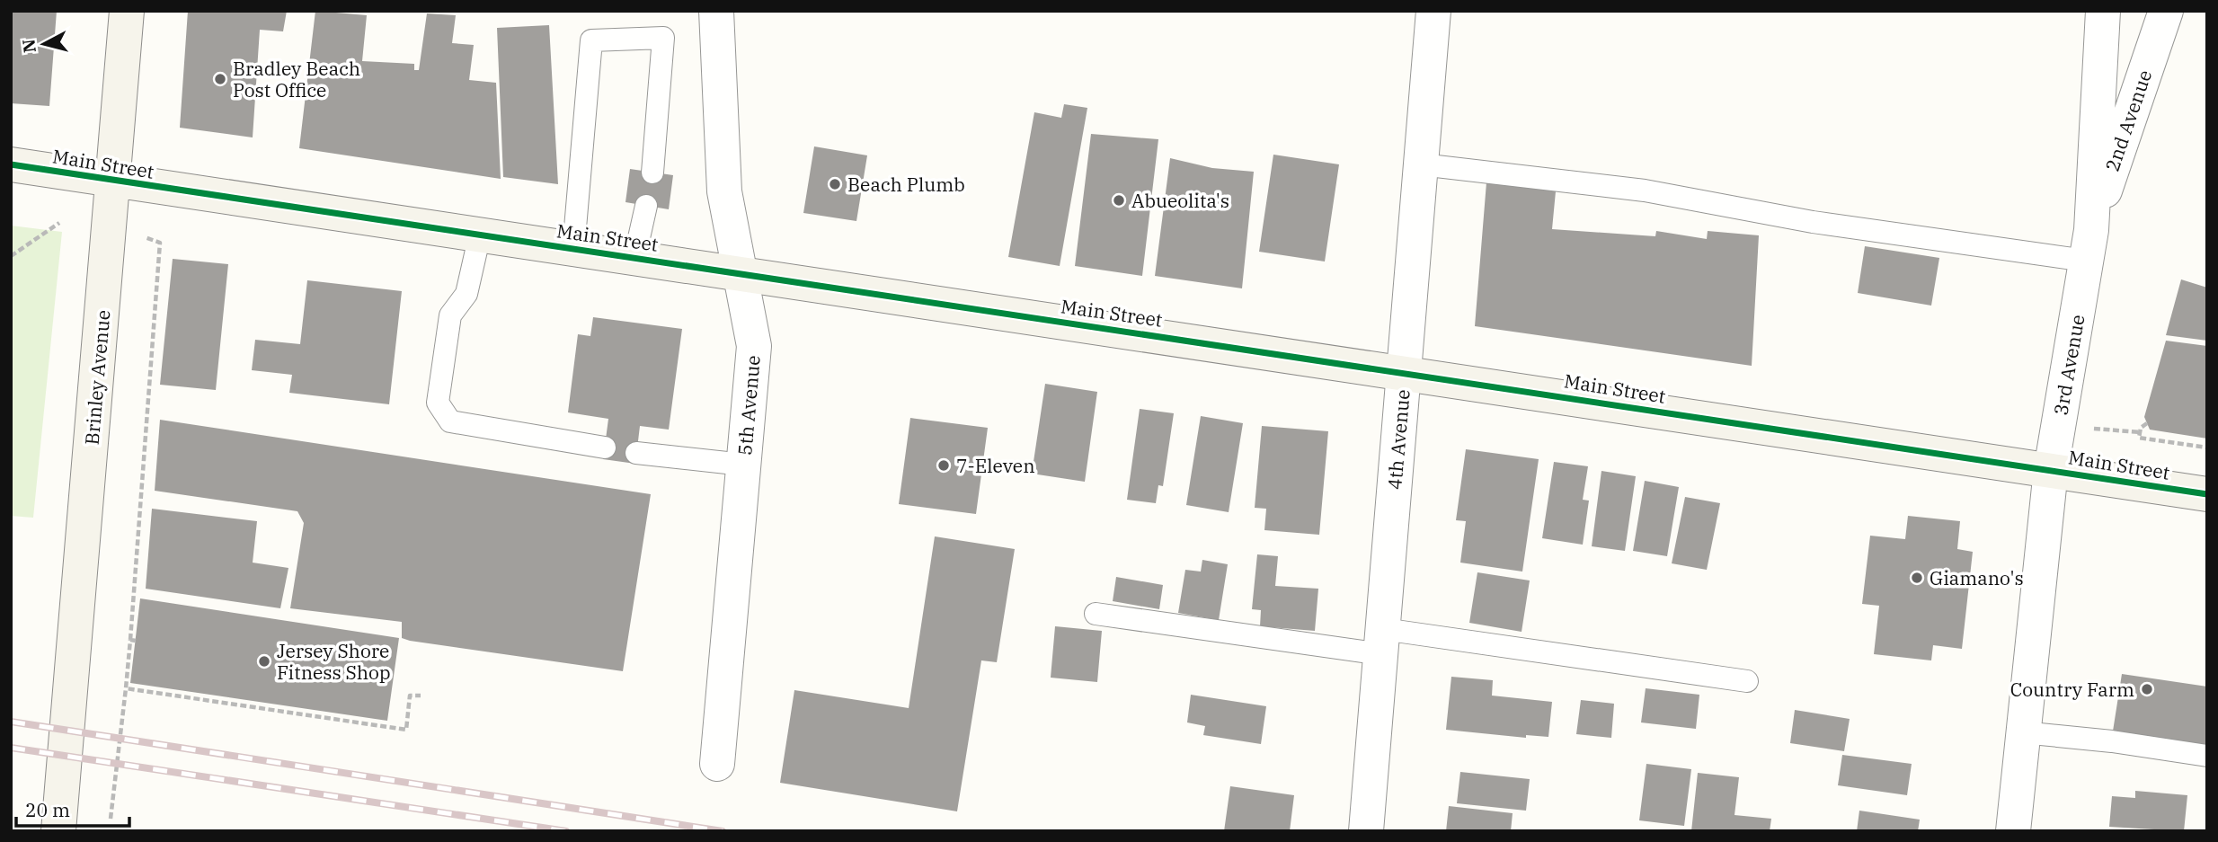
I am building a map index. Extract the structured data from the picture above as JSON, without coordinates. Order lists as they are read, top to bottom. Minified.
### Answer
{"streets":{"main road":["Main Street","Brinley Avenue"],"street":["2nd Avenue","3rd Avenue","5th Avenue","4th Avenue"]},"crossings":[["2nd Avenue","3rd Avenue"],["Main Street","3rd Avenue"],["Main Street","Brinley Avenue"],["Main Street","5th Avenue"],["Main Street","4th Avenue"]],"places":["Bradley Beach Post Office","Beach Plumb","Abueolita's","7-Eleven","Giamano's","Jersey Shore Fitness Shop","Country Farm"],"scale_bar":"20 m","north":"left"}
